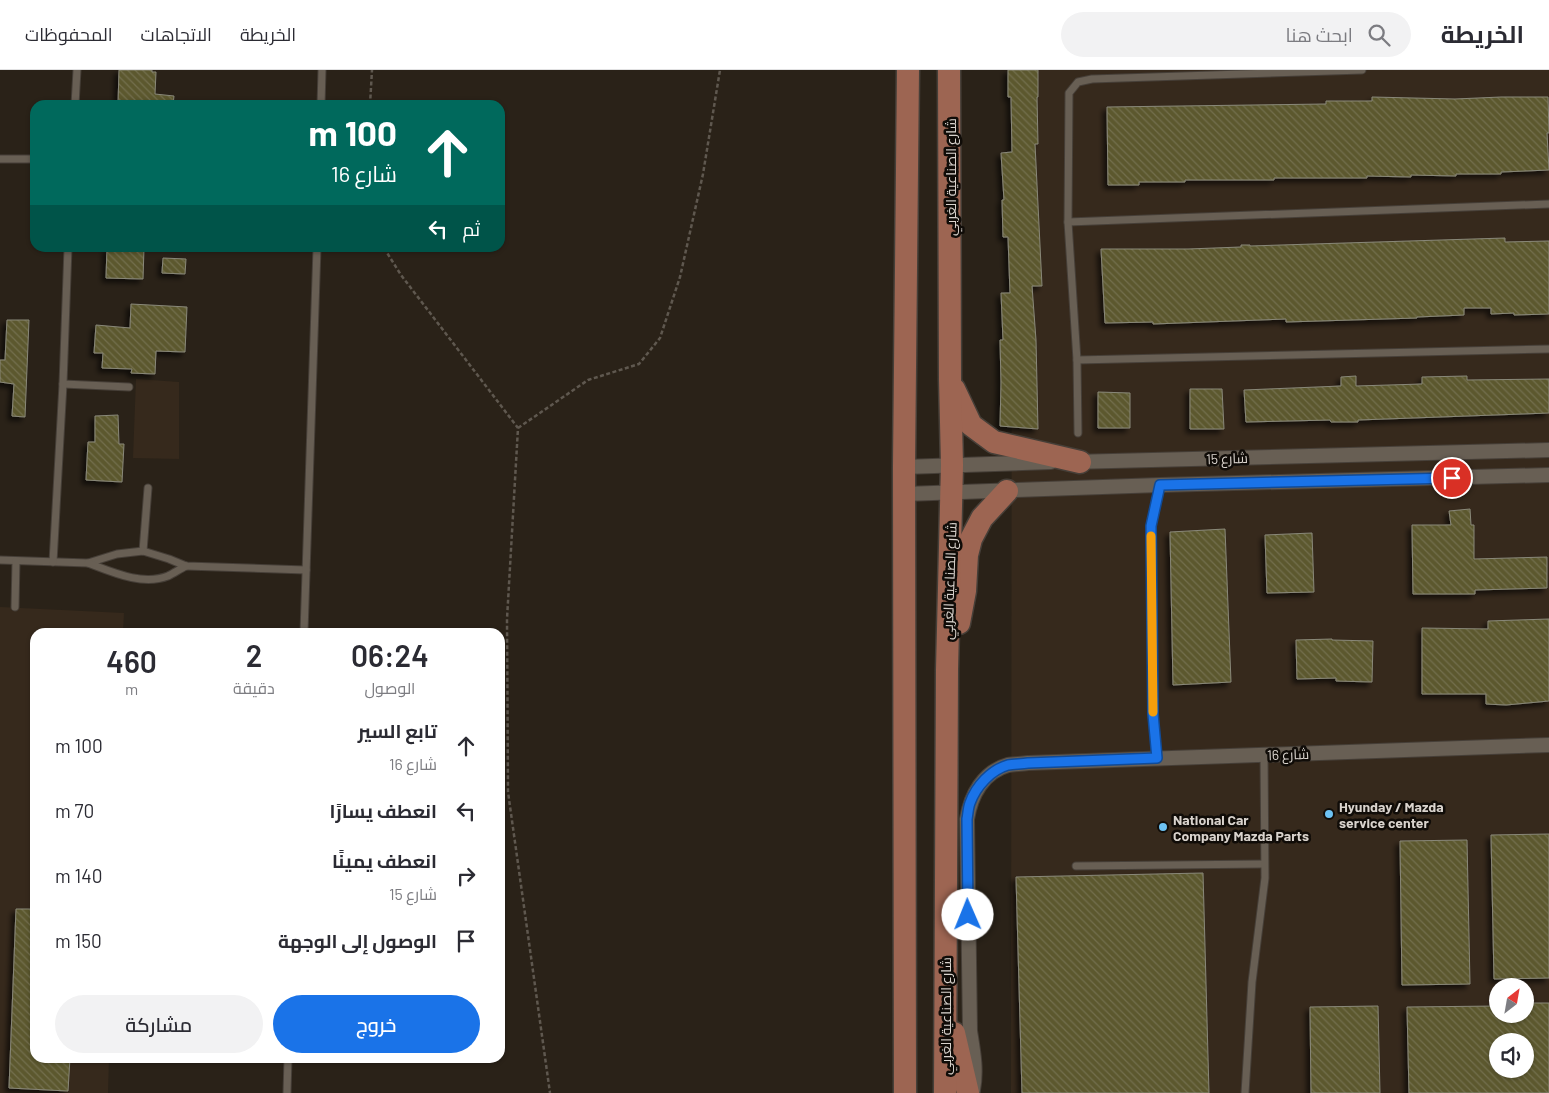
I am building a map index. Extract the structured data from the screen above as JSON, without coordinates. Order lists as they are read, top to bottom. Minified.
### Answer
{"streets":{"main road":["شارع الصناعية الغربي"],"street":["شارع 15","شارع 16"]},"crossings":[["شارع الصناعية الغربي","شارع 15"],["شارع الصناعية الغربي","شارع 16"]],"places":["Hyunday / Mazda service center","National Car Company Mazda Parts"],"north":"top right","page":{"header":"الخريطة","search":"ابحث هنا","nav":["الخريطة","الاتجاهات","المحفوظات"],"turn":["100 m","شارع 16"],"then":"ثم","eta":["06:24","الوصول","2","دقيقة","460","m"],"list":[{"name":"تابع السير","note":"شارع 16","value":"100 m"},{"name":"انعطف يسارًا","value":"70 m"},{"name":"انعطف يمينًا","note":"شارع 15","value":"140 m"},{"name":"الوصول إلى الوجهة","value":"150 m"}],"buttons":["خروج","مشاركة"]}}
